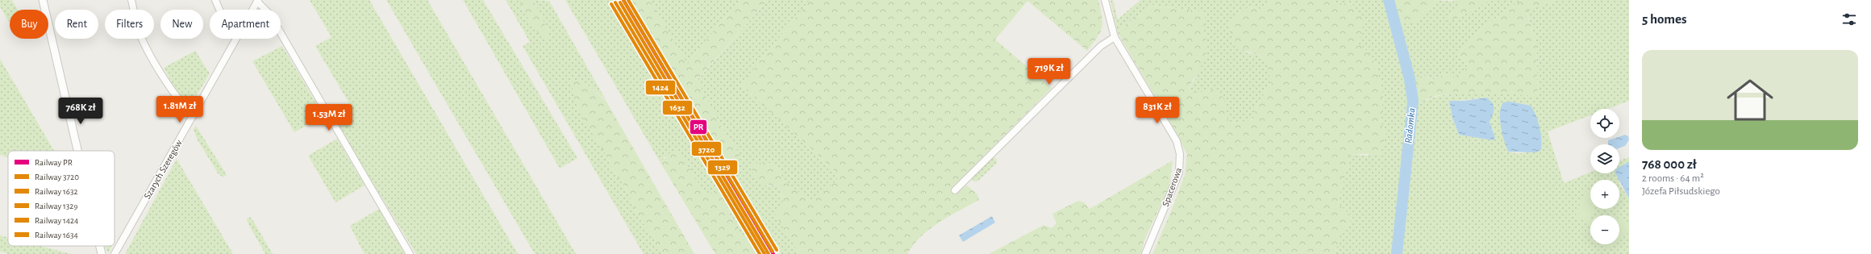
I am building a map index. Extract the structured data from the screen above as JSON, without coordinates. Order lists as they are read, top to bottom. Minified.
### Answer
{"streets":{"street":["Szarych Szeregów","Spacerowa"]},"water":["Radomka"],"lines":["rail line PR","rail line 1329","rail line 1634","rail line 3720","rail line 1632","rail line 1424"],"legend":["Railway PR","Railway 3720","Railway 1632","Railway 1329","Railway 1424","Railway 1634"],"page":{"heading":"5 homes","chip":["Buy","Rent","Filters","New","Apartment"],"list":[{"name":"768 000 zł","note":"2 rooms · 64 m² · Józefa Piłsudskiego"}],"price":["719K zł","1.81M zł","831K zł","768K zł","1.53M zł"],"map_buttons":["+","−"]}}
